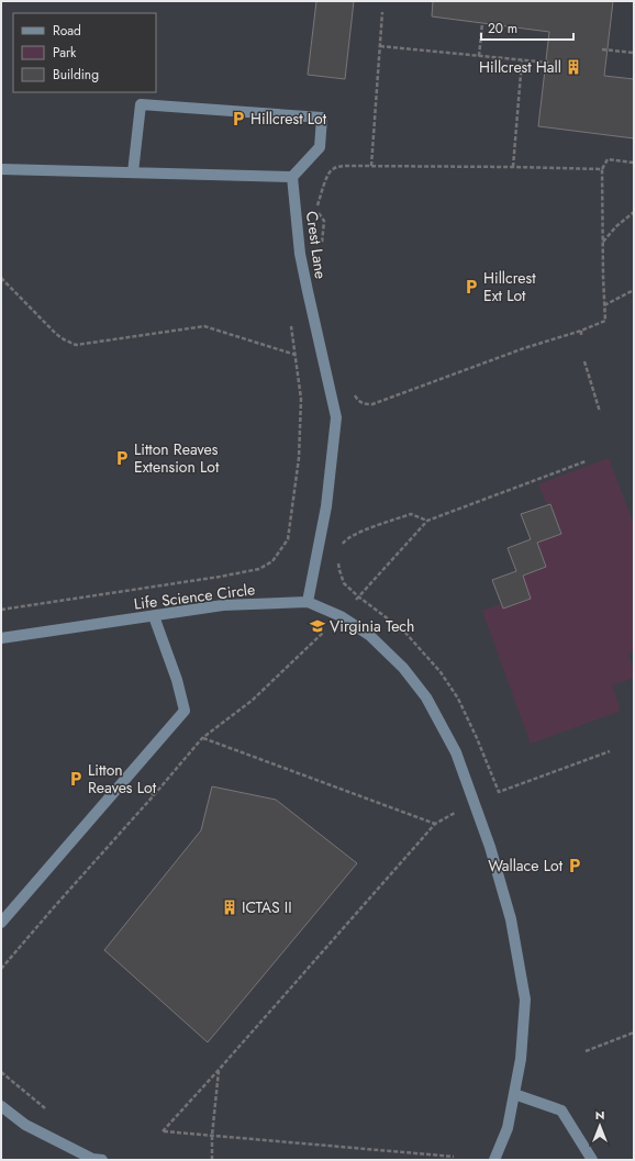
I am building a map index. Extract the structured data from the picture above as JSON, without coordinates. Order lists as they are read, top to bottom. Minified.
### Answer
{"streets":{"street":["Crest Lane","Life Science Circle"]},"crossings":[["Crest Lane","Life Science Circle"]],"places":{"building":["Hillcrest Hall","ICTAS II"],"parking":["Hillcrest Lot","Hillcrest Ext Lot","Litton Reaves Extension Lot","Litton Reaves Lot","Wallace Lot"],"school or university":["Virginia Tech"]},"legend":["Road","Park","Building"],"scale_bar":"20 m","north":"top"}
